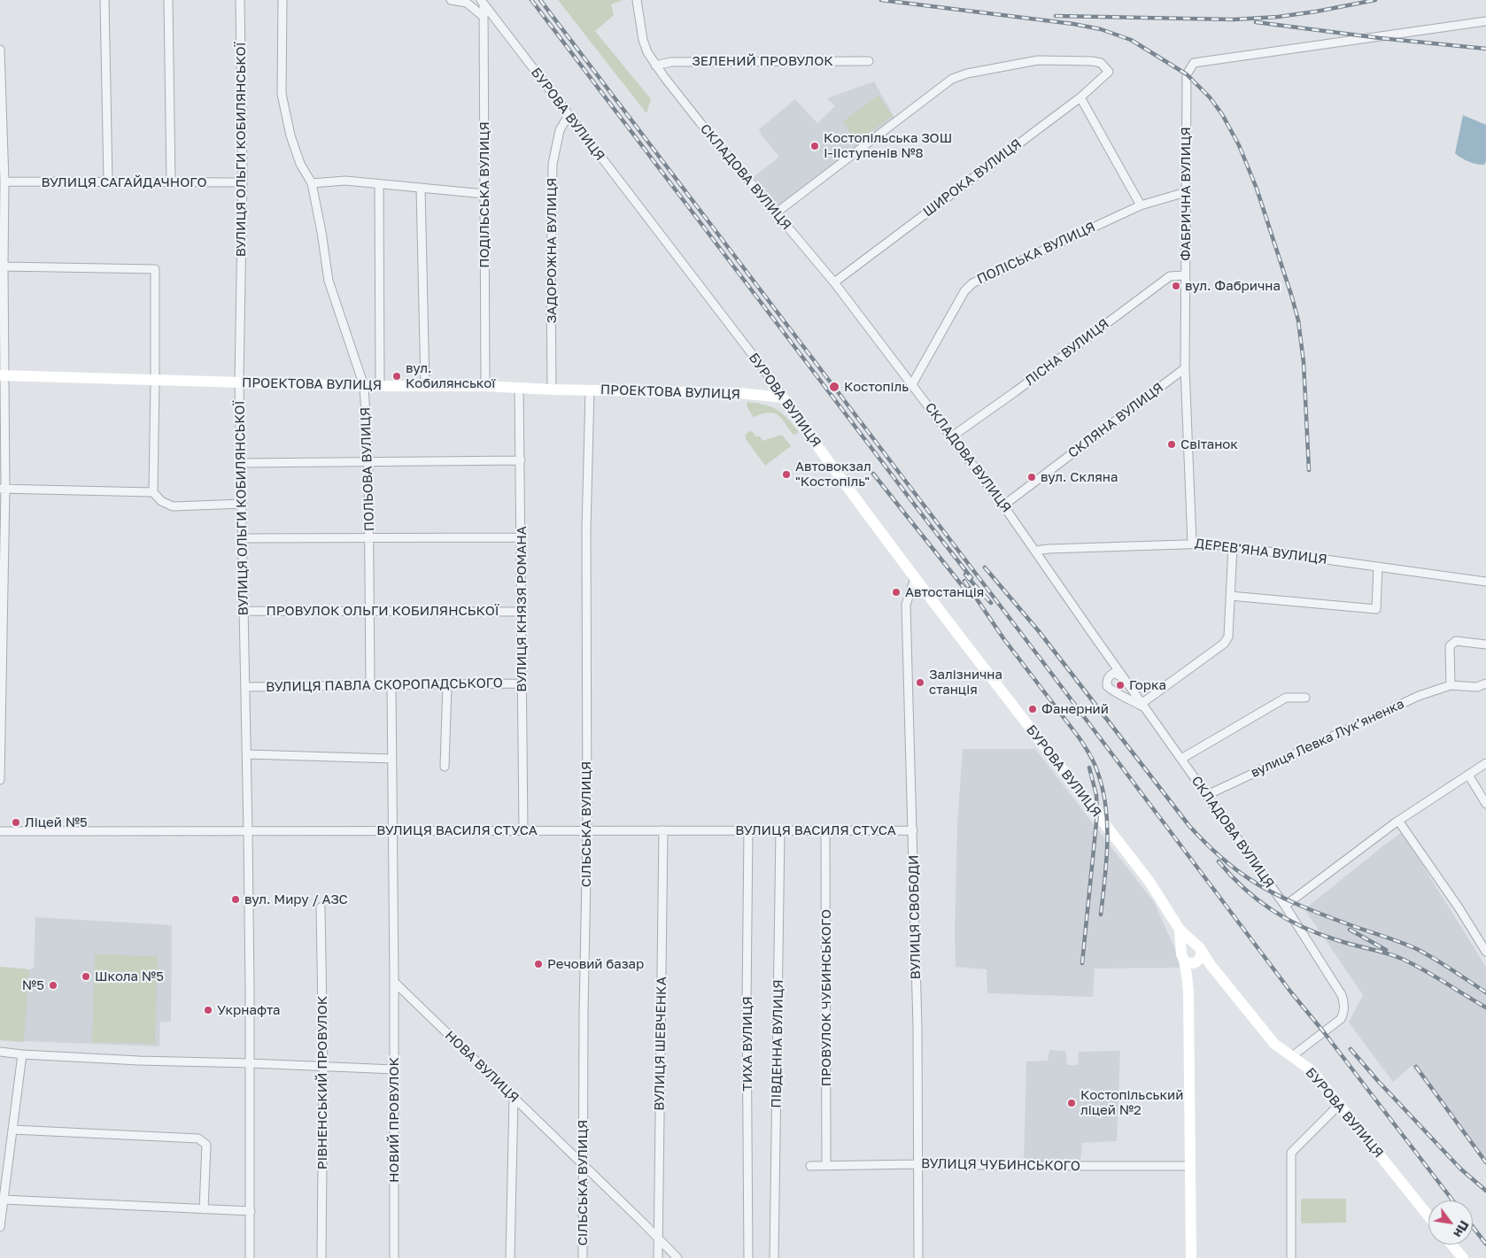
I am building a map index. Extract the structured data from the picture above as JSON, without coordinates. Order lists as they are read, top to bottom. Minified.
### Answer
{"streets":{"main road":["БУРОВА ВУЛИЦЯ","ПРОЕКТОВА ВУЛИЦЯ"],"street":["ЗЕЛЕНИЙ ПРОВУЛОК","ВУЛИЦЯ ОЛЬГИ КОБИЛЯНСЬКОЇ","СКЛАДОВА ВУЛИЦЯ","ШИРОКА ВУЛИЦЯ","ВУЛИЦЯ САГАЙДАЧНОГО","ФАБРИЧНА ВУЛИЦЯ","ПОДІЛЬСЬКА ВУЛИЦЯ","ЗАДОРОЖНА ВУЛИЦЯ","ПОЛІСЬКА ВУЛИЦЯ","ЛІСНА ВУЛИЦЯ","СКЛЯНА ВУЛИЦЯ","ПОЛЬОВА ВУЛИЦЯ","ДЕРЕВ'ЯНА ВУЛИЦЯ","ВУЛИЦЯ КНЯЗЯ РОМАНА","ПРОВУЛОК ОЛЬГИ КОБИЛЯНСЬКОЇ","ВУЛИЦЯ ПАВЛА СКОРОПАДСЬКОГО","вулиця Левка Лукʼяненка","СІЛЬСЬКА ВУЛИЦЯ","ВУЛИЦЯ ВАСИЛЯ СТУСА","ВУЛИЦЯ СВОБОДИ","ПРОВУЛОК ЧУБИНСЬКОГО","ВУЛИЦЯ ШЕВЧЕНКА","ТИХА ВУЛИЦЯ","ПІВДЕННА ВУЛИЦЯ","НОВА ВУЛИЦЯ","РІВНЕНСЬКИЙ ПРОВУЛОК","НОВИЙ ПРОВУЛОК","ВУЛИЦЯ ЧУБИНСЬКОГО"]},"crossings":[["ЗЕЛЕНИЙ ПРОВУЛОК","СКЛАДОВА ВУЛИЦЯ"],["БУРОВА ВУЛИЦЯ","СКЛАДОВА ВУЛИЦЯ"],["БУРОВА ВУЛИЦЯ","ПОДІЛЬСЬКА ВУЛИЦЯ"],["БУРОВА ВУЛИЦЯ","ЗАДОРОЖНА ВУЛИЦЯ"],["БУРОВА ВУЛИЦЯ","ПРОЕКТОВА ВУЛИЦЯ"],["БУРОВА ВУЛИЦЯ","ВУЛИЦЯ СВОБОДИ"],["ВУЛИЦЯ ОЛЬГИ КОБИЛЯНСЬКОЇ","ВУЛИЦЯ САГАЙДАЧНОГО"],["ВУЛИЦЯ ОЛЬГИ КОБИЛЯНСЬКОЇ","ПРОЕКТОВА ВУЛИЦЯ"],["ВУЛИЦЯ ОЛЬГИ КОБИЛЯНСЬКОЇ","ПРОВУЛОК ОЛЬГИ КОБИЛЯНСЬКОЇ"],["ВУЛИЦЯ ОЛЬГИ КОБИЛЯНСЬКОЇ","ВУЛИЦЯ ПАВЛА СКОРОПАДСЬКОГО"],["ВУЛИЦЯ ОЛЬГИ КОБИЛЯНСЬКОЇ","ВУЛИЦЯ ВАСИЛЯ СТУСА"],["СКЛАДОВА ВУЛИЦЯ","ШИРОКА ВУЛИЦЯ"],["СКЛАДОВА ВУЛИЦЯ","ПОЛІСЬКА ВУЛИЦЯ"],["СКЛАДОВА ВУЛИЦЯ","ЛІСНА ВУЛИЦЯ"],["СКЛАДОВА ВУЛИЦЯ","СКЛЯНА ВУЛИЦЯ"],["СКЛАДОВА ВУЛИЦЯ","ДЕРЕВ'ЯНА ВУЛИЦЯ"],["СКЛАДОВА ВУЛИЦЯ","вулиця Левка Лукʼяненка"],["ФАБРИЧНА ВУЛИЦЯ","ПОЛІСЬКА ВУЛИЦЯ"],["ФАБРИЧНА ВУЛИЦЯ","ЛІСНА ВУЛИЦЯ"],["ФАБРИЧНА ВУЛИЦЯ","СКЛЯНА ВУЛИЦЯ"],["ФАБРИЧНА ВУЛИЦЯ","ДЕРЕВ'ЯНА ВУЛИЦЯ"],["ПОДІЛЬСЬКА ВУЛИЦЯ","ПРОЕКТОВА ВУЛИЦЯ"],["ЗАДОРОЖНА ВУЛИЦЯ","ПРОЕКТОВА ВУЛИЦЯ"],["ПРОЕКТОВА ВУЛИЦЯ","ПОЛЬОВА ВУЛИЦЯ"],["ПРОЕКТОВА ВУЛИЦЯ","ВУЛИЦЯ КНЯЗЯ РОМАНА"],["ПРОЕКТОВА ВУЛИЦЯ","СІЛЬСЬКА ВУЛИЦЯ"],["ПОЛЬОВА ВУЛИЦЯ","ПРОВУЛОК ОЛЬГИ КОБИЛЯНСЬКОЇ"],["ПОЛЬОВА ВУЛИЦЯ","ВУЛИЦЯ ПАВЛА СКОРОПАДСЬКОГО"],["ВУЛИЦЯ КНЯЗЯ РОМАНА","ПРОВУЛОК ОЛЬГИ КОБИЛЯНСЬКОЇ"],["ВУЛИЦЯ КНЯЗЯ РОМАНА","ВУЛИЦЯ ПАВЛА СКОРОПАДСЬКОГО"],["ВУЛИЦЯ КНЯЗЯ РОМАНА","ВУЛИЦЯ ВАСИЛЯ СТУСА"],["СІЛЬСЬКА ВУЛИЦЯ","ВУЛИЦЯ ВАСИЛЯ СТУСА"],["СІЛЬСЬКА ВУЛИЦЯ","НОВА ВУЛИЦЯ"],["ВУЛИЦЯ ВАСИЛЯ СТУСА","ВУЛИЦЯ СВОБОДИ"],["ВУЛИЦЯ ВАСИЛЯ СТУСА","ПРОВУЛОК ЧУБИНСЬКОГО"],["ВУЛИЦЯ ВАСИЛЯ СТУСА","ВУЛИЦЯ ШЕВЧЕНКА"],["ВУЛИЦЯ ВАСИЛЯ СТУСА","ТИХА ВУЛИЦЯ"],["ВУЛИЦЯ ВАСИЛЯ СТУСА","ПІВДЕННА ВУЛИЦЯ"],["ВУЛИЦЯ СВОБОДИ","ВУЛИЦЯ ЧУБИНСЬКОГО"],["ПРОВУЛОК ЧУБИНСЬКОГО","ВУЛИЦЯ ЧУБИНСЬКОГО"],["ВУЛИЦЯ ШЕВЧЕНКА","НОВА ВУЛИЦЯ"],["НОВА ВУЛИЦЯ","НОВИЙ ПРОВУЛОК"]],"places":["Костопільська ЗОШ І-ІІступенів №8","вул. Фабрична","вул. Кобилянської","Костопіль","Світанок","Автовокзал \"Костопіль\"","вул. Скляна","Автостанція","Залізнична станція","Горка","Фанерний","Ліцей №5","вул. Миру / АЗС","Речовий базар","Школа №5","№5","Укрнафта","Костопільський ліцей №2"],"north":"bottom right"}
